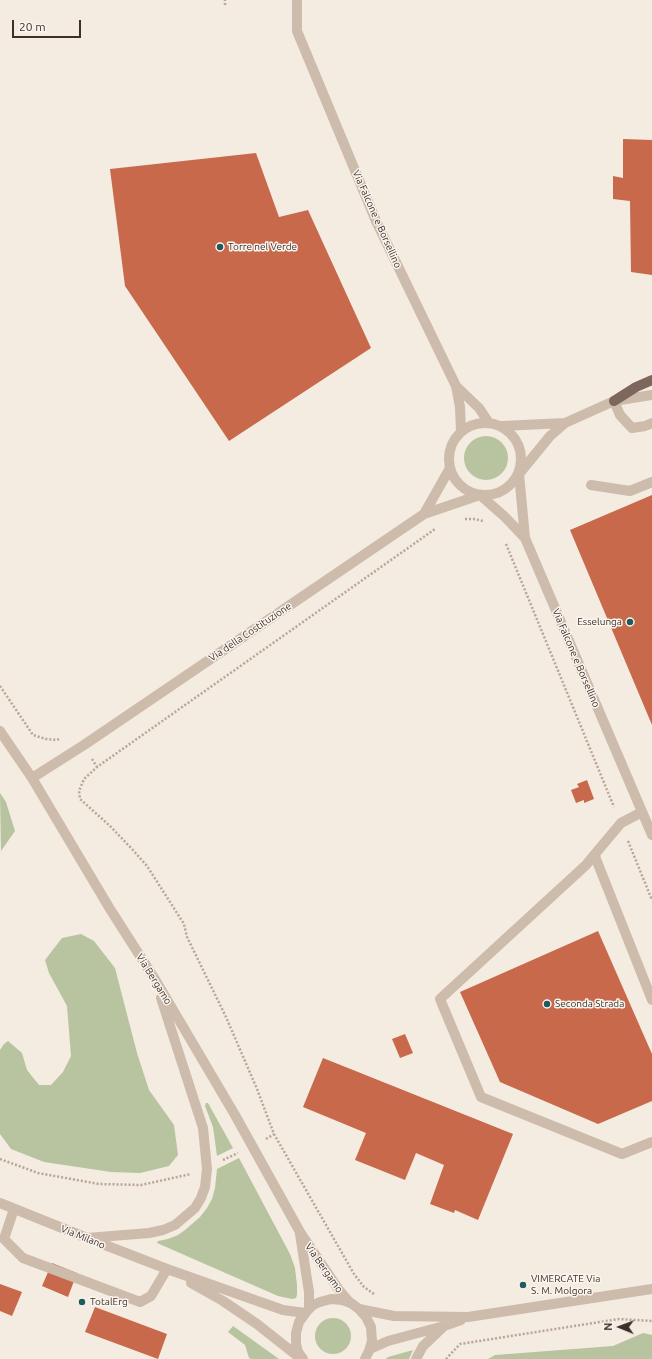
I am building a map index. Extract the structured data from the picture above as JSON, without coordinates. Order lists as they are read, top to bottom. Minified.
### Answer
{"streets":{"street":["Via Falcone e Borsellino","Via della Costituzione","Via Bergamo","Via Milano"]},"crossings":[["Via Falcone e Borsellino","Via della Costituzione"],["Via della Costituzione","Via Bergamo"],["Via Bergamo","Via Milano"]],"places":["Torre nel Verde","Esselunga","Seconda Strada","VIMERCATE Via S. M. Molgora","TotalErg"],"scale_bar":"20 m","north":"left"}
